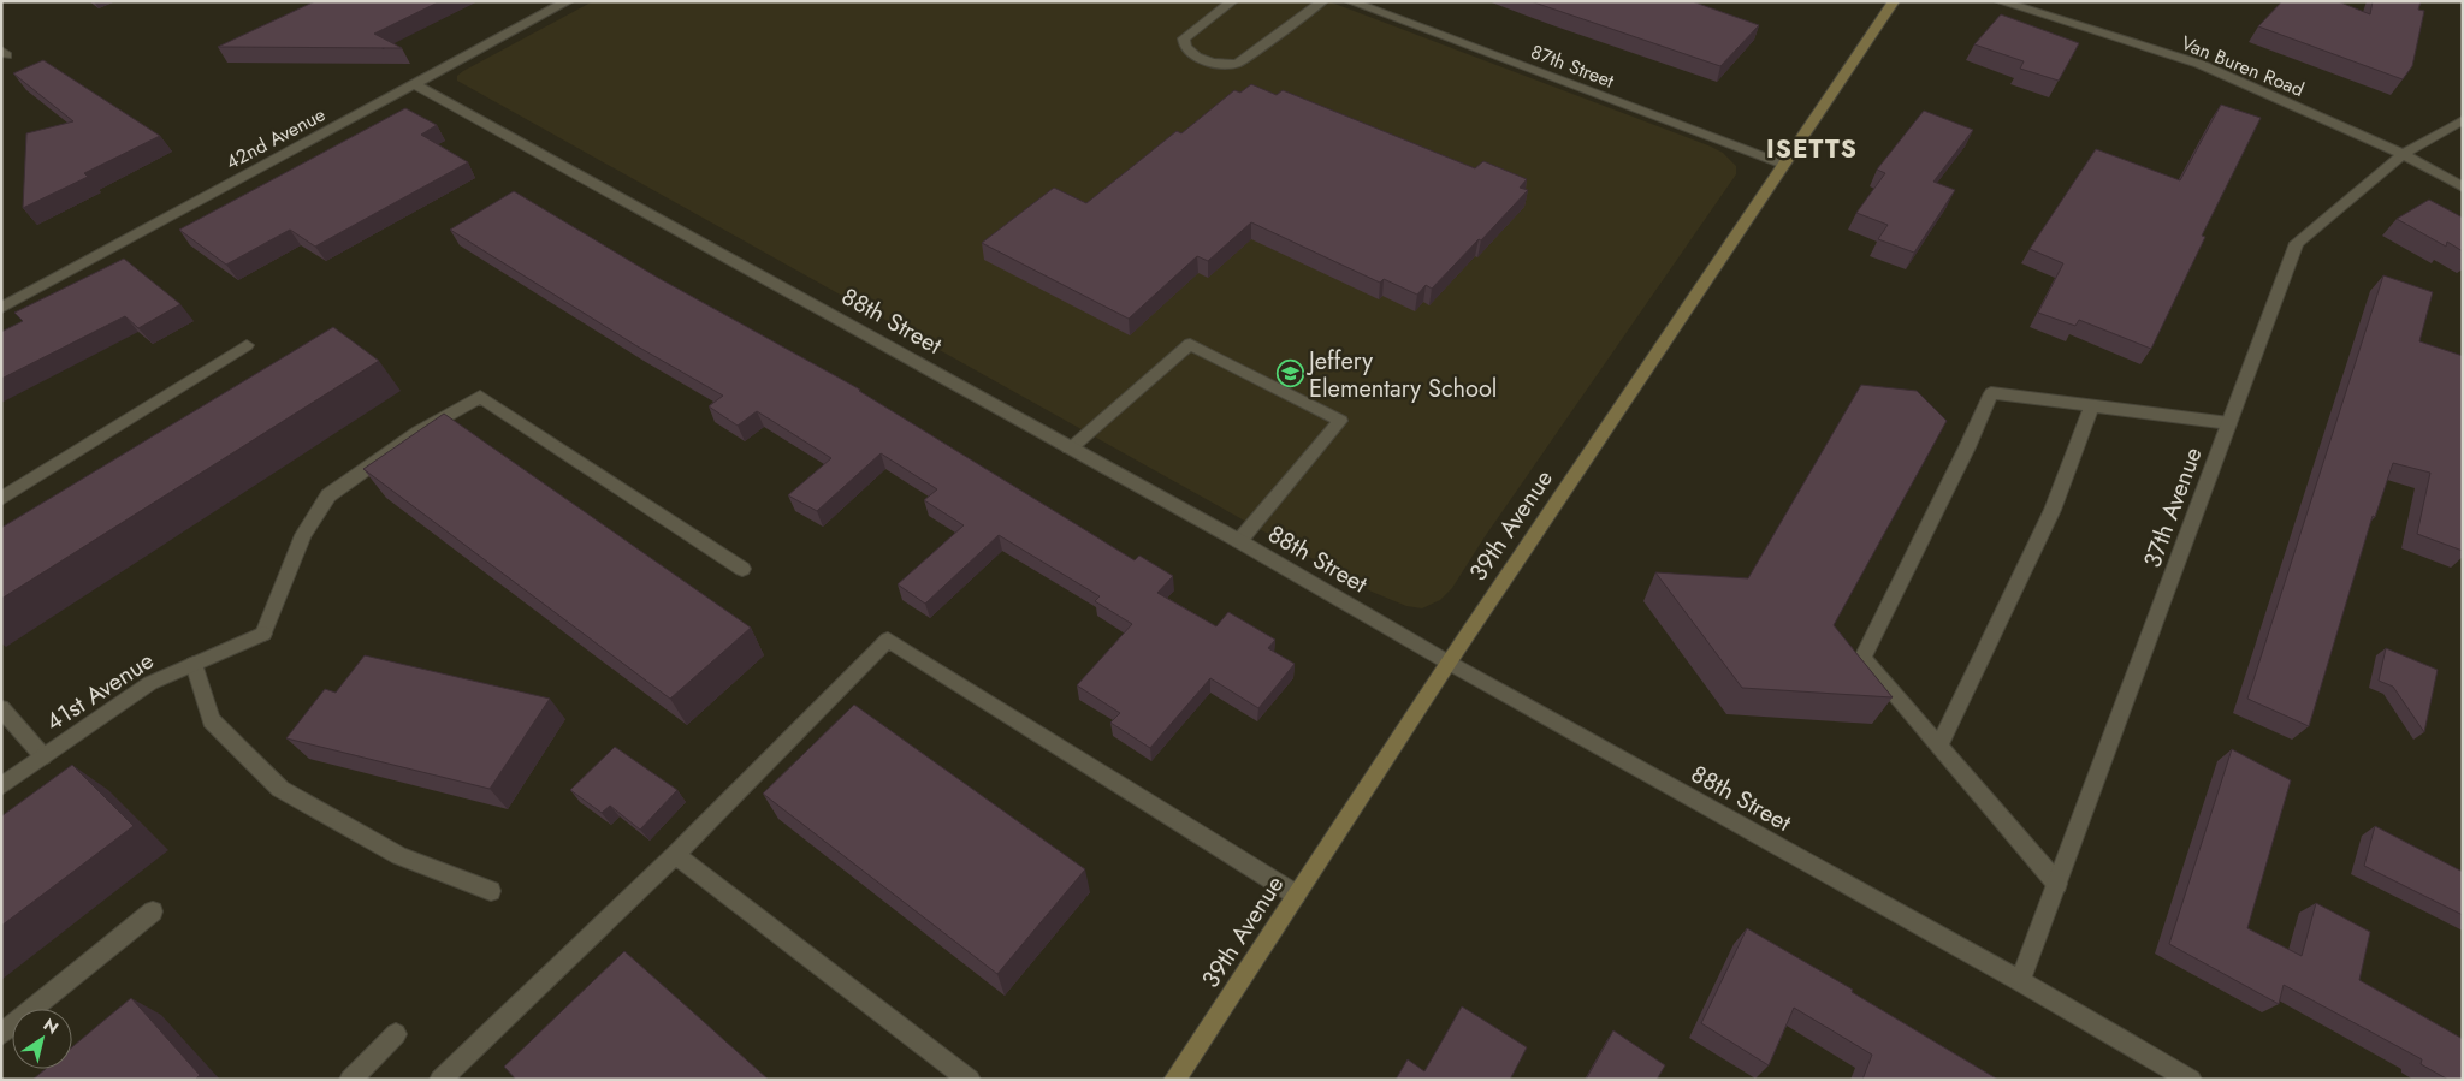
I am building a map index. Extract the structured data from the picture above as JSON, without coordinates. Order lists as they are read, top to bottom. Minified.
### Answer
{"streets":{"main road":["39th Avenue"],"street":["87th Street","Van Buren Road","42nd Avenue","88th Street","37th Avenue","41st Avenue"]},"crossings":[["87th Street","39th Avenue"],["Van Buren Road","37th Avenue"],["42nd Avenue","88th Street"],["88th Street","37th Avenue"],["88th Street","39th Avenue"]],"districts":["ISETTS"],"places":{"school or university":["Jeffery Elementary School"]},"north":"top right"}
